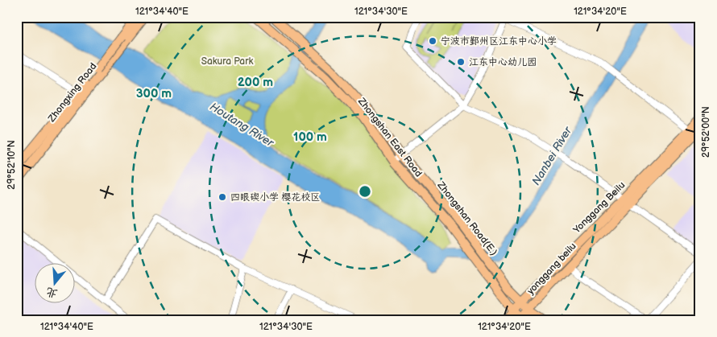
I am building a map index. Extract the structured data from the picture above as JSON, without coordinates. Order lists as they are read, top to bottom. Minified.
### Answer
{"streets":{"main road":["Zhongxing Road","Zhongshan East Road","Yonggang Beilu","Zhongshan Road(E.)","yonggang beilu"]},"crossings":[["Zhongshan East Road","Yonggang Beilu"],["Zhongshan East Road","yonggang beilu"],["Yonggang Beilu","Zhongshan Road(E.)"],["Yonggang Beilu","yonggang beilu"],["Zhongshan Road(E.)","yonggang beilu"]],"water":["Houtang River","Nanbei River"],"parks":["Sakura Park"],"places":["宁波市鄞州区江东中心小学","江东中心幼儿园","四眼碶小学 樱花校区"],"north":"bottom","coordinates":["121°34'40\"E","121°34'30\"E","121°34'20\"E","29°52'00\"N","29°52'10\"N"],"rings":["200 m","300 m","100 m"]}
